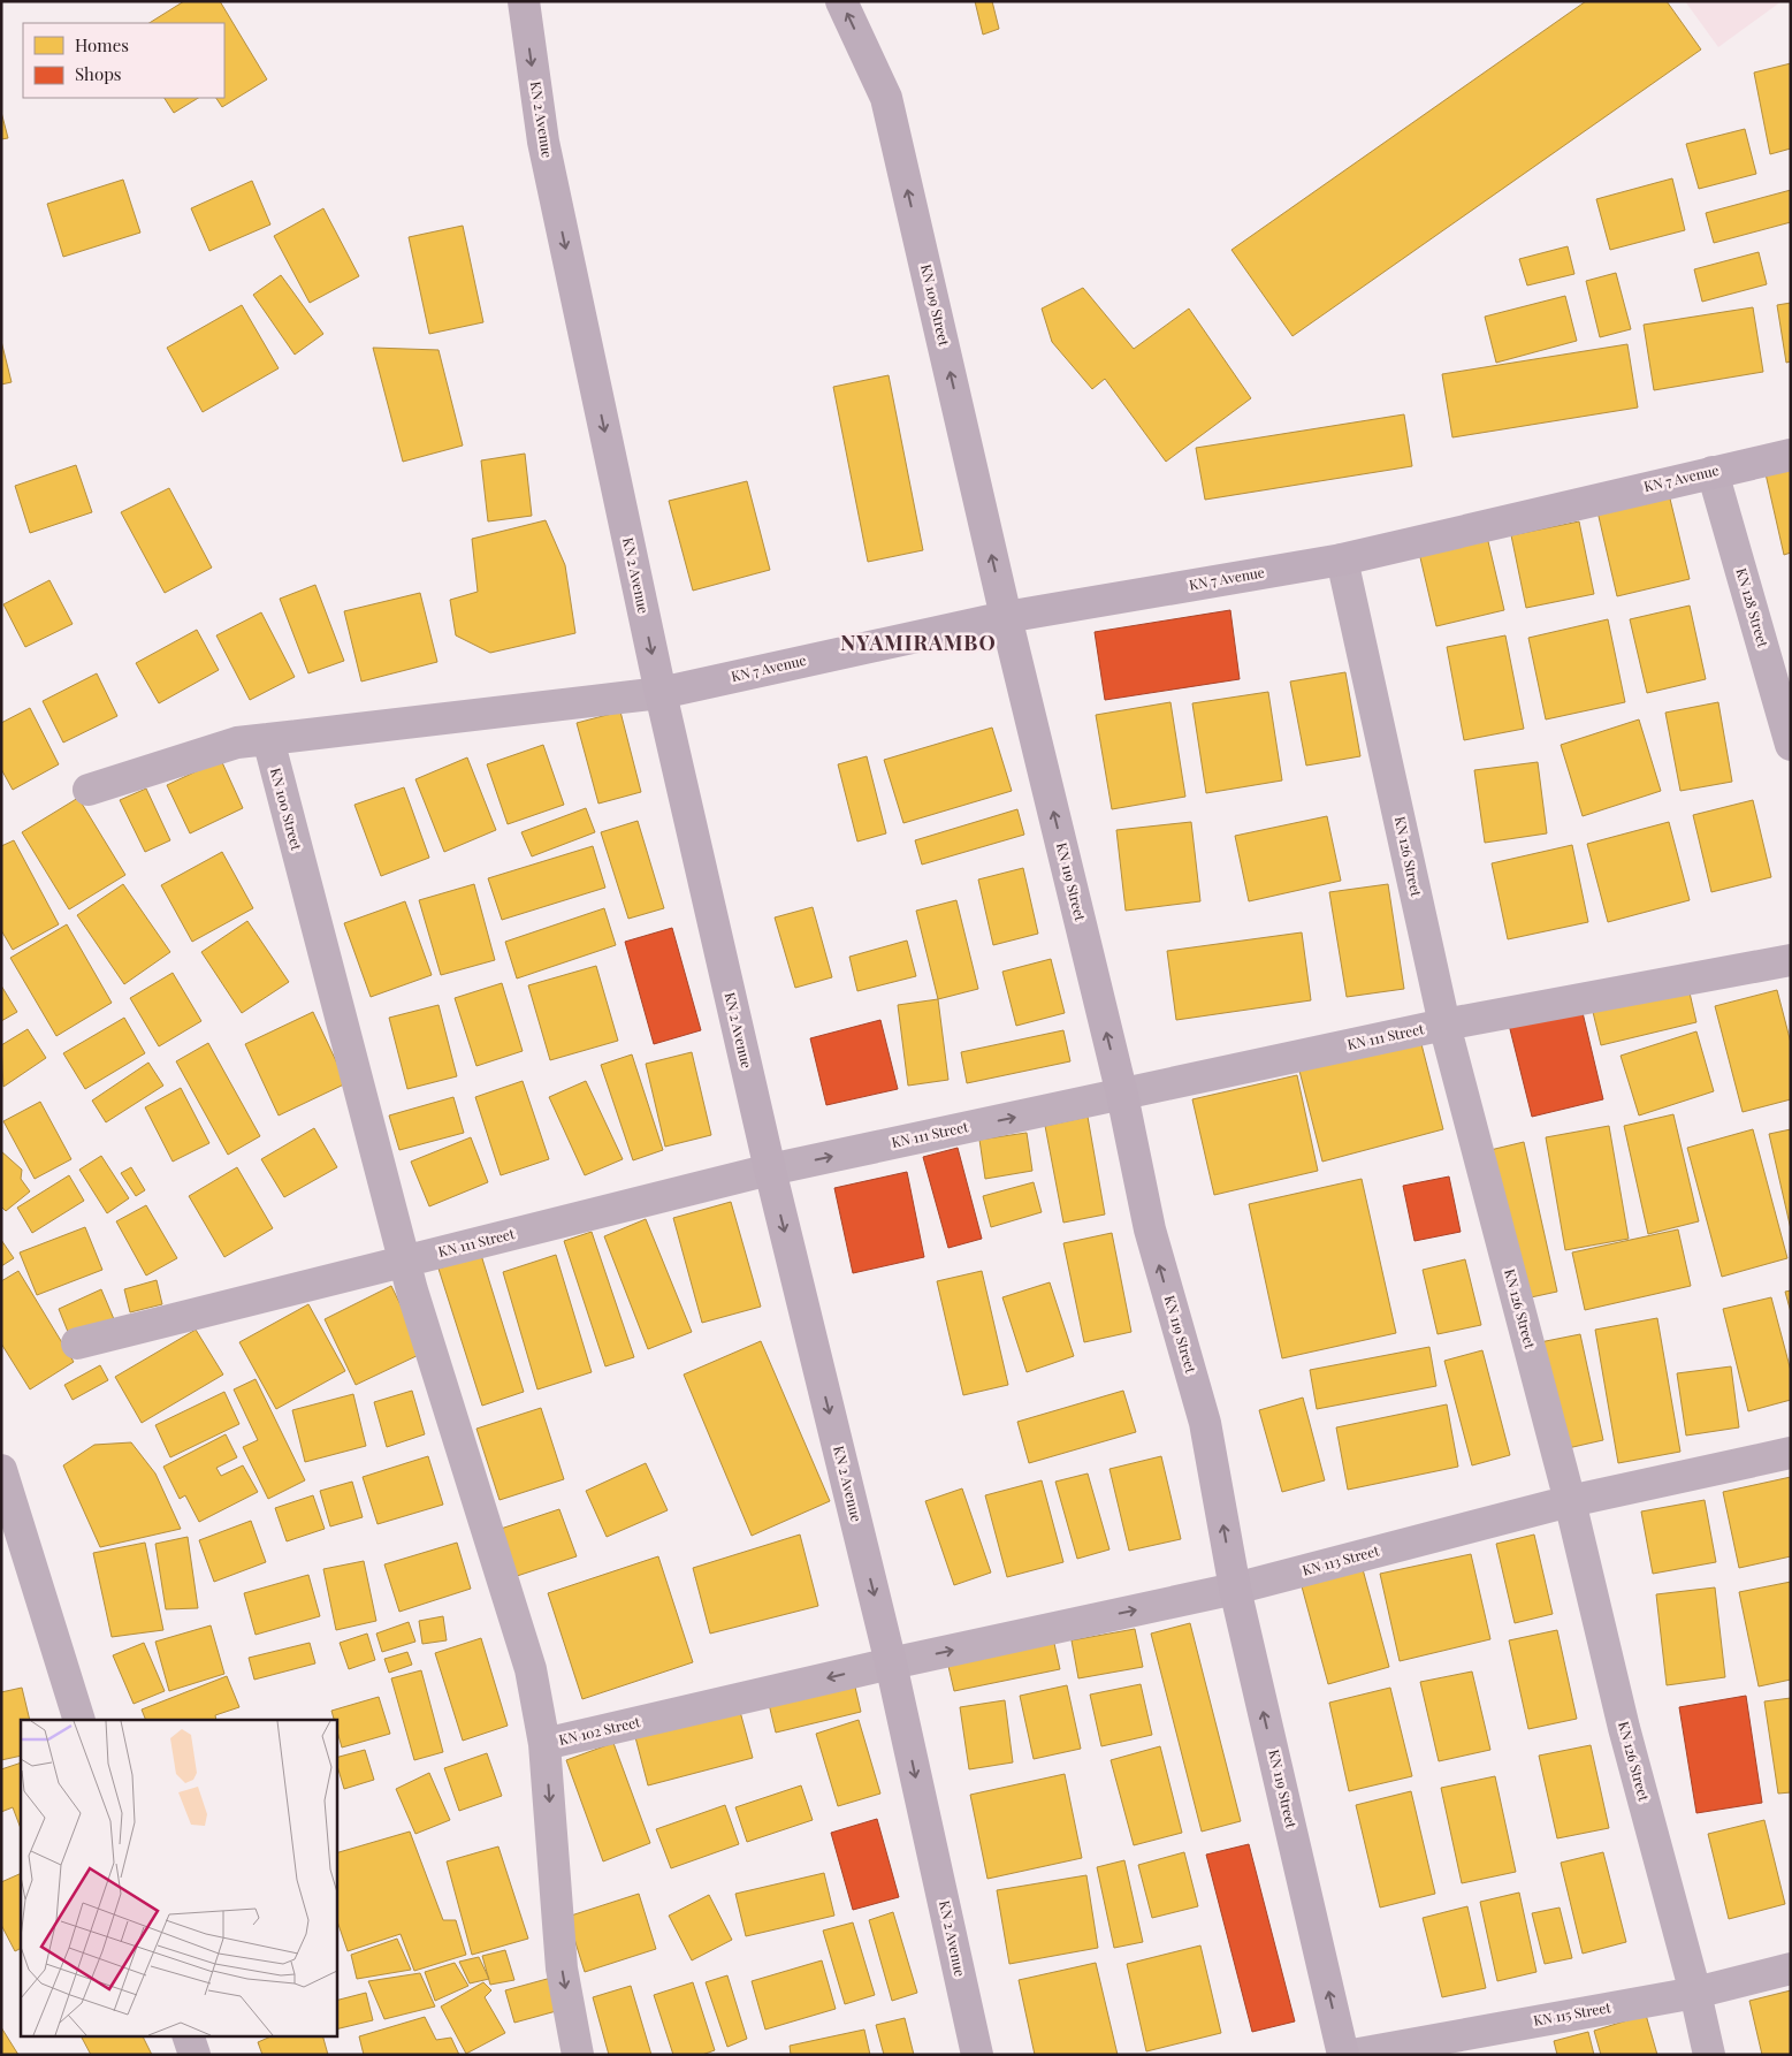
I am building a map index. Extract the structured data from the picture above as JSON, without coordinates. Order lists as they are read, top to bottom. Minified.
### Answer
{"streets":{"main road":["KN 2 Avenue","KN 109 Street","KN 7 Avenue","KN 119 Street"],"street":["KN 128 Street","KN 100 Street","KN 126 Street","KN 111 Street","KN 113 Street","KN 102 Street","KN 115 Street"]},"crossings":[["KN 2 Avenue","KN 7 Avenue"],["KN 2 Avenue","KN 111 Street"],["KN 2 Avenue","KN 113 Street"],["KN 2 Avenue","KN 102 Street"],["KN 109 Street","KN 7 Avenue"],["KN 109 Street","KN 119 Street"],["KN 7 Avenue","KN 128 Street"],["KN 7 Avenue","KN 126 Street"],["KN 7 Avenue","KN 119 Street"],["KN 100 Street","KN 111 Street"],["KN 100 Street","KN 102 Street"],["KN 126 Street","KN 111 Street"],["KN 126 Street","KN 113 Street"],["KN 126 Street","KN 115 Street"],["KN 119 Street","KN 111 Street"],["KN 119 Street","KN 113 Street"],["KN 113 Street","KN 102 Street"]],"one_way":["KN 2 Avenue","KN 109 Street","KN 119 Street","KN 113 Street"],"districts":["NYAMIRAMBO"],"legend":["Homes","Shops"]}
